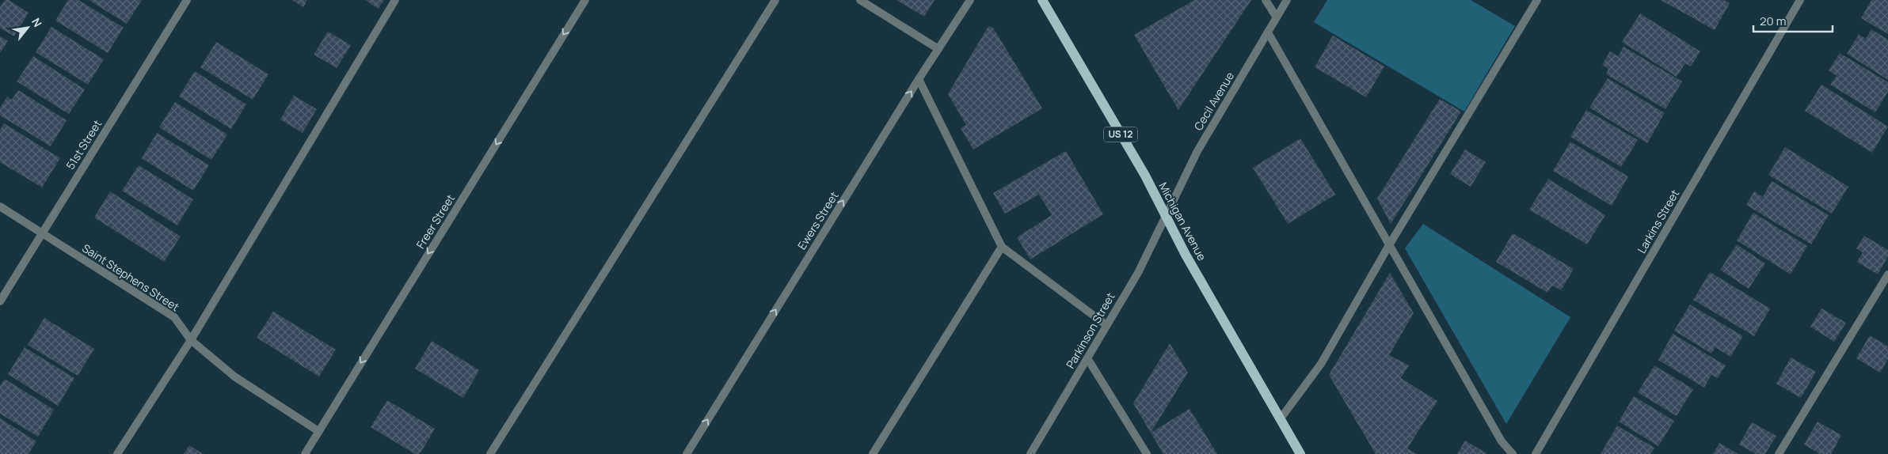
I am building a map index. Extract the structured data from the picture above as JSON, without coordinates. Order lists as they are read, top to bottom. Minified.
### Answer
{"streets":{"main road":["US 12","Michigan Avenue"],"street":["Cecil Avenue","51st Street","Ewers Street","Freer Street","Larkins Street","Saint Stephens Street","Parkinson Street"]},"crossings":[["Cecil Avenue","Michigan Avenue"],["Cecil Avenue","Parkinson Street"],["51st Street","Saint Stephens Street"],["Freer Street","Saint Stephens Street"],["Michigan Avenue","Parkinson Street"]],"one_way":["Ewers Street","Freer Street"],"scale_bar":"20 m","north":"top right"}
